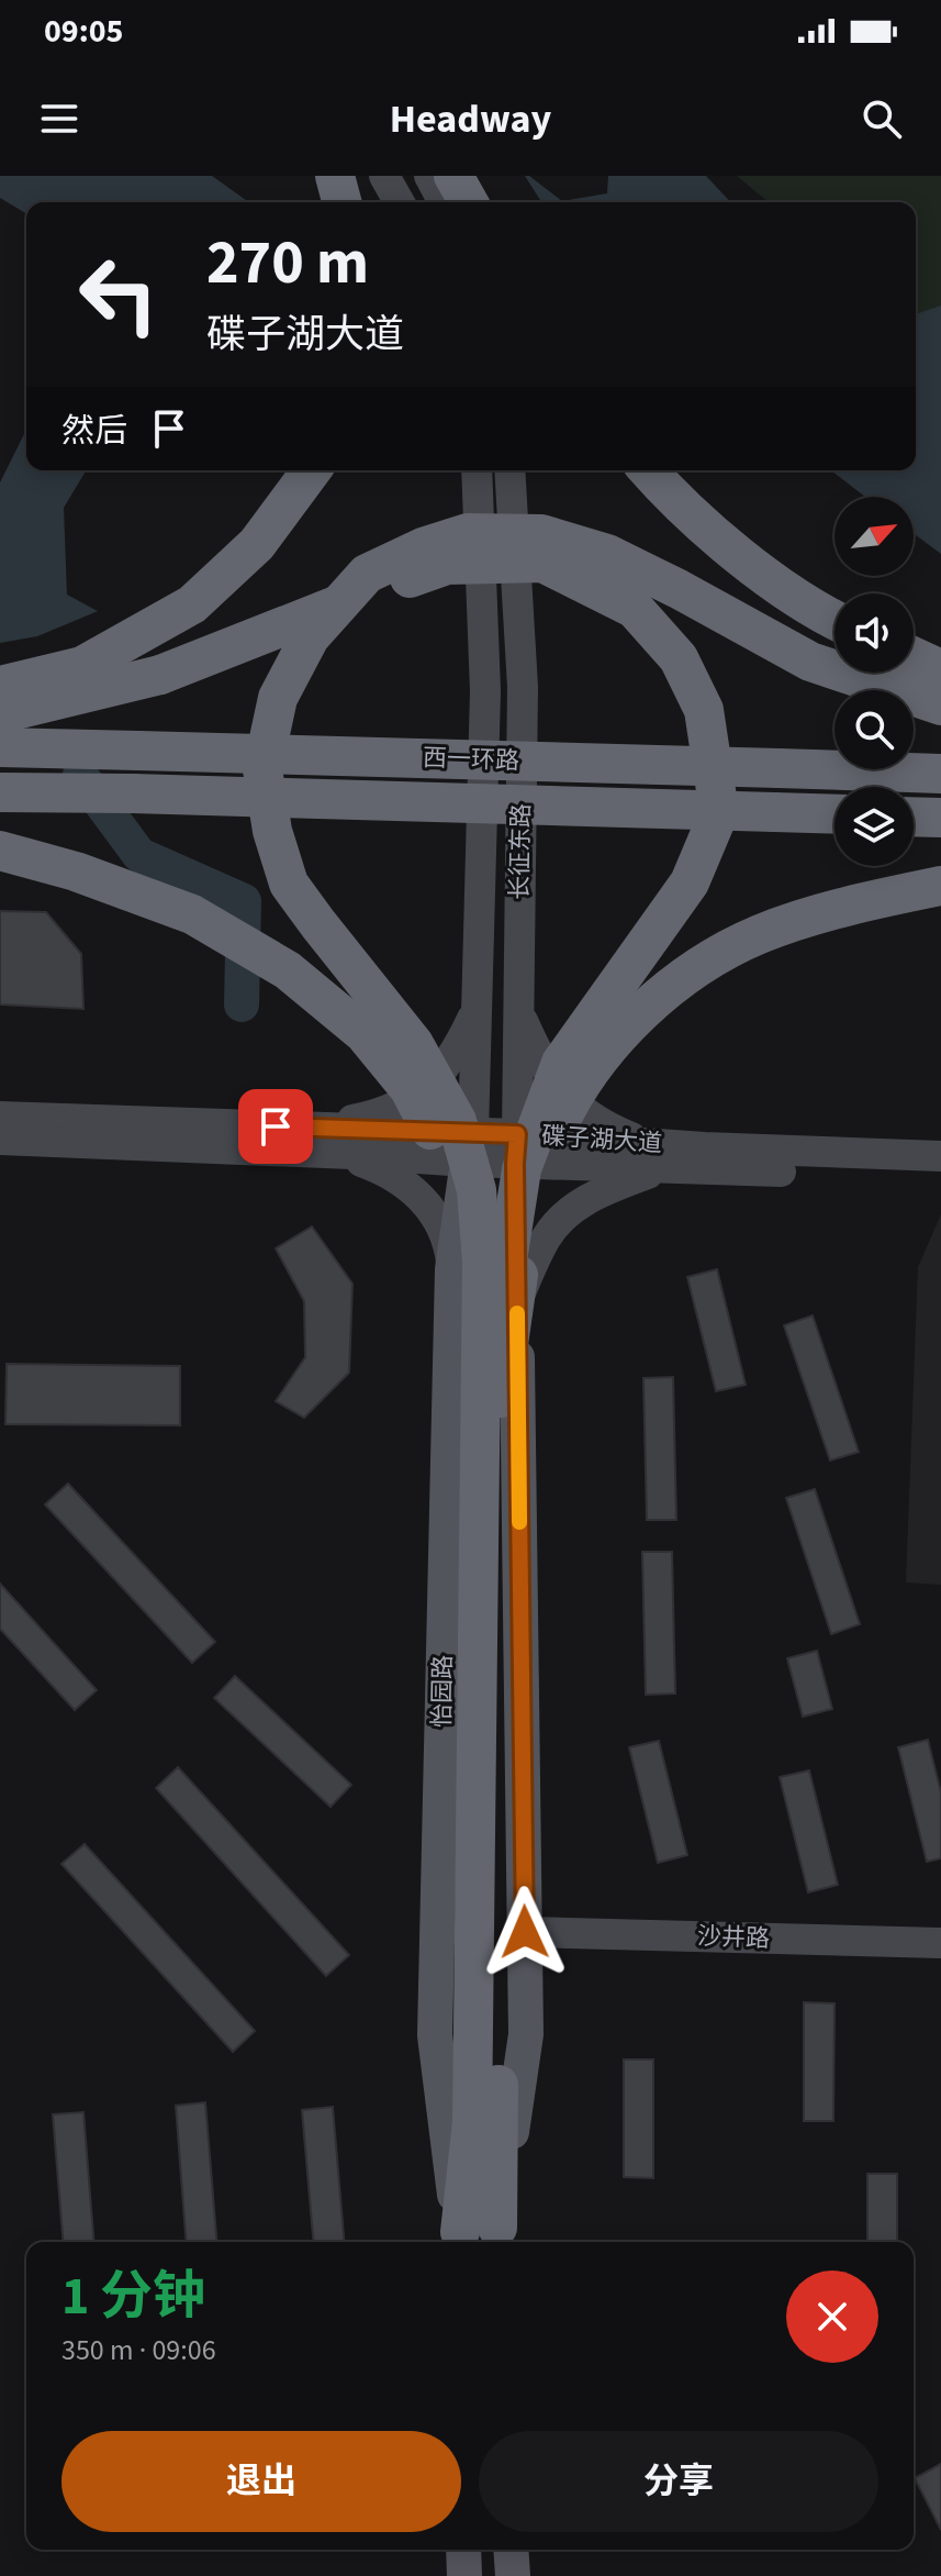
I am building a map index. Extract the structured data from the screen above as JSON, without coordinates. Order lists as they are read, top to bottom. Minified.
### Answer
{"streets":{"highway":["西一环路"],"main road":["长征东路","碟子湖大道","怡园路","沙井路"]},"crossings":[["长征东路","碟子湖大道"],["长征东路","怡园路"],["碟子湖大道","怡园路"]],"north":"top right","page":{"status":"09:05","header":"Headway","turn":["270 m","碟子湖大道"],"then":"然后","heading":["1 分钟","350 m · 09:06"],"buttons":["退出","分享"]}}
